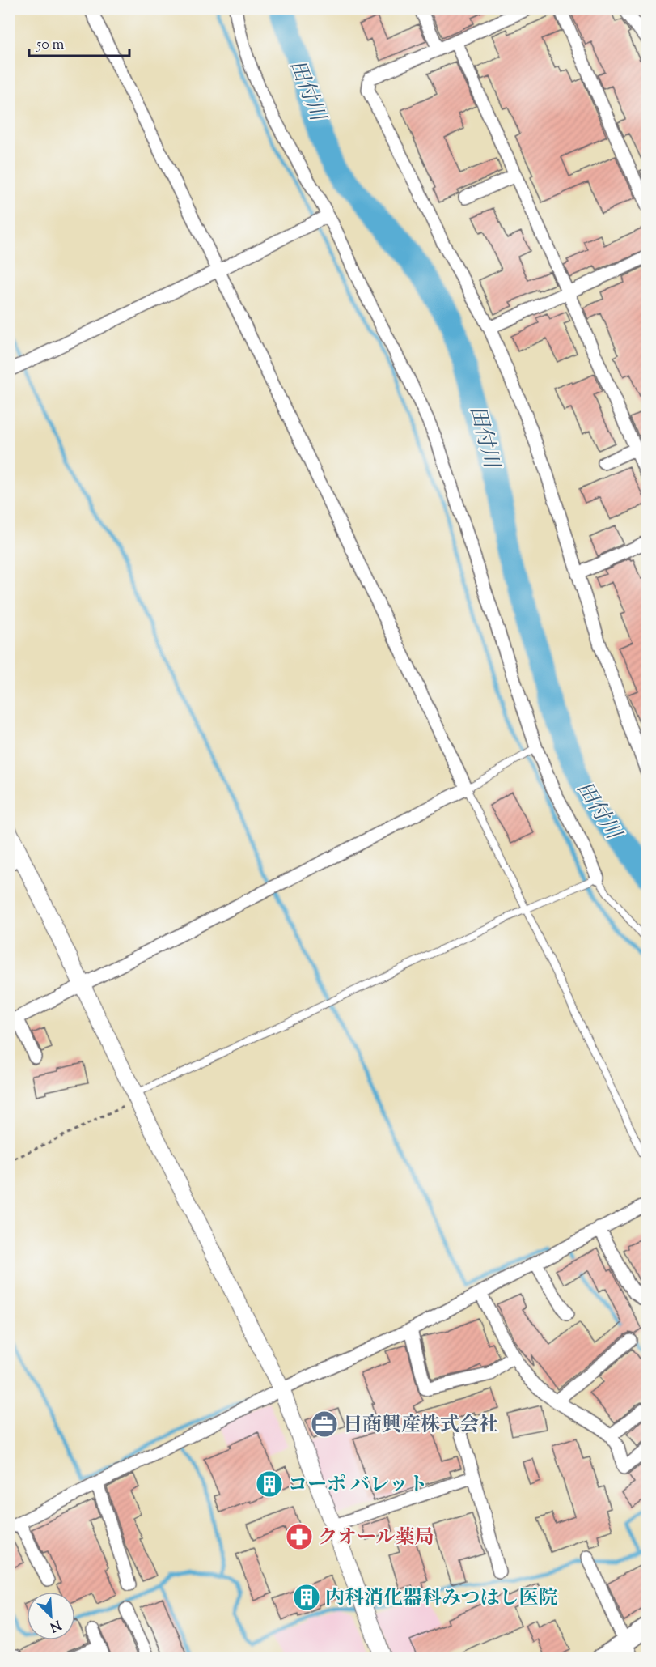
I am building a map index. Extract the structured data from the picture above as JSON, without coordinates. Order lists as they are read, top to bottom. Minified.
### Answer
{"water":["田付川"],"places":{"office":["日商興産株式会社"],"building":["コーポ バレット","内科消化器科みつはし医院"],"pharmacy":["クオール薬局"]},"scale_bar":"50 m","north":"bottom right"}
